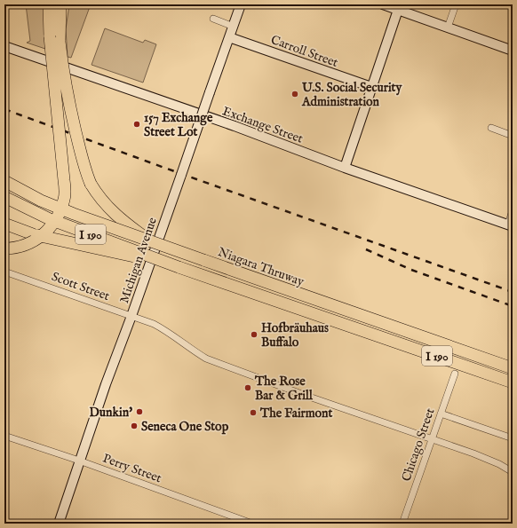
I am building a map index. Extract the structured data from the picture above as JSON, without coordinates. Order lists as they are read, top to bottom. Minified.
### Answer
{"streets":{"highway":["I 190","Niagara Thruway"],"street":["Carroll Street","Exchange Street","Michigan Avenue","Scott Street","Chicago Street","Perry Street"]},"crossings":[["Carroll Street","Michigan Avenue"],["Michigan Avenue","Scott Street"],["Michigan Avenue","Perry Street"],["Scott Street","Chicago Street"]],"places":["U.S. Social Security Administration","157 Exchange Street Lot","Hofbräuhaus Buffalo","The Rose Bar & Grill","Dunkin'","The Fairmont","Seneca One Stop"]}
